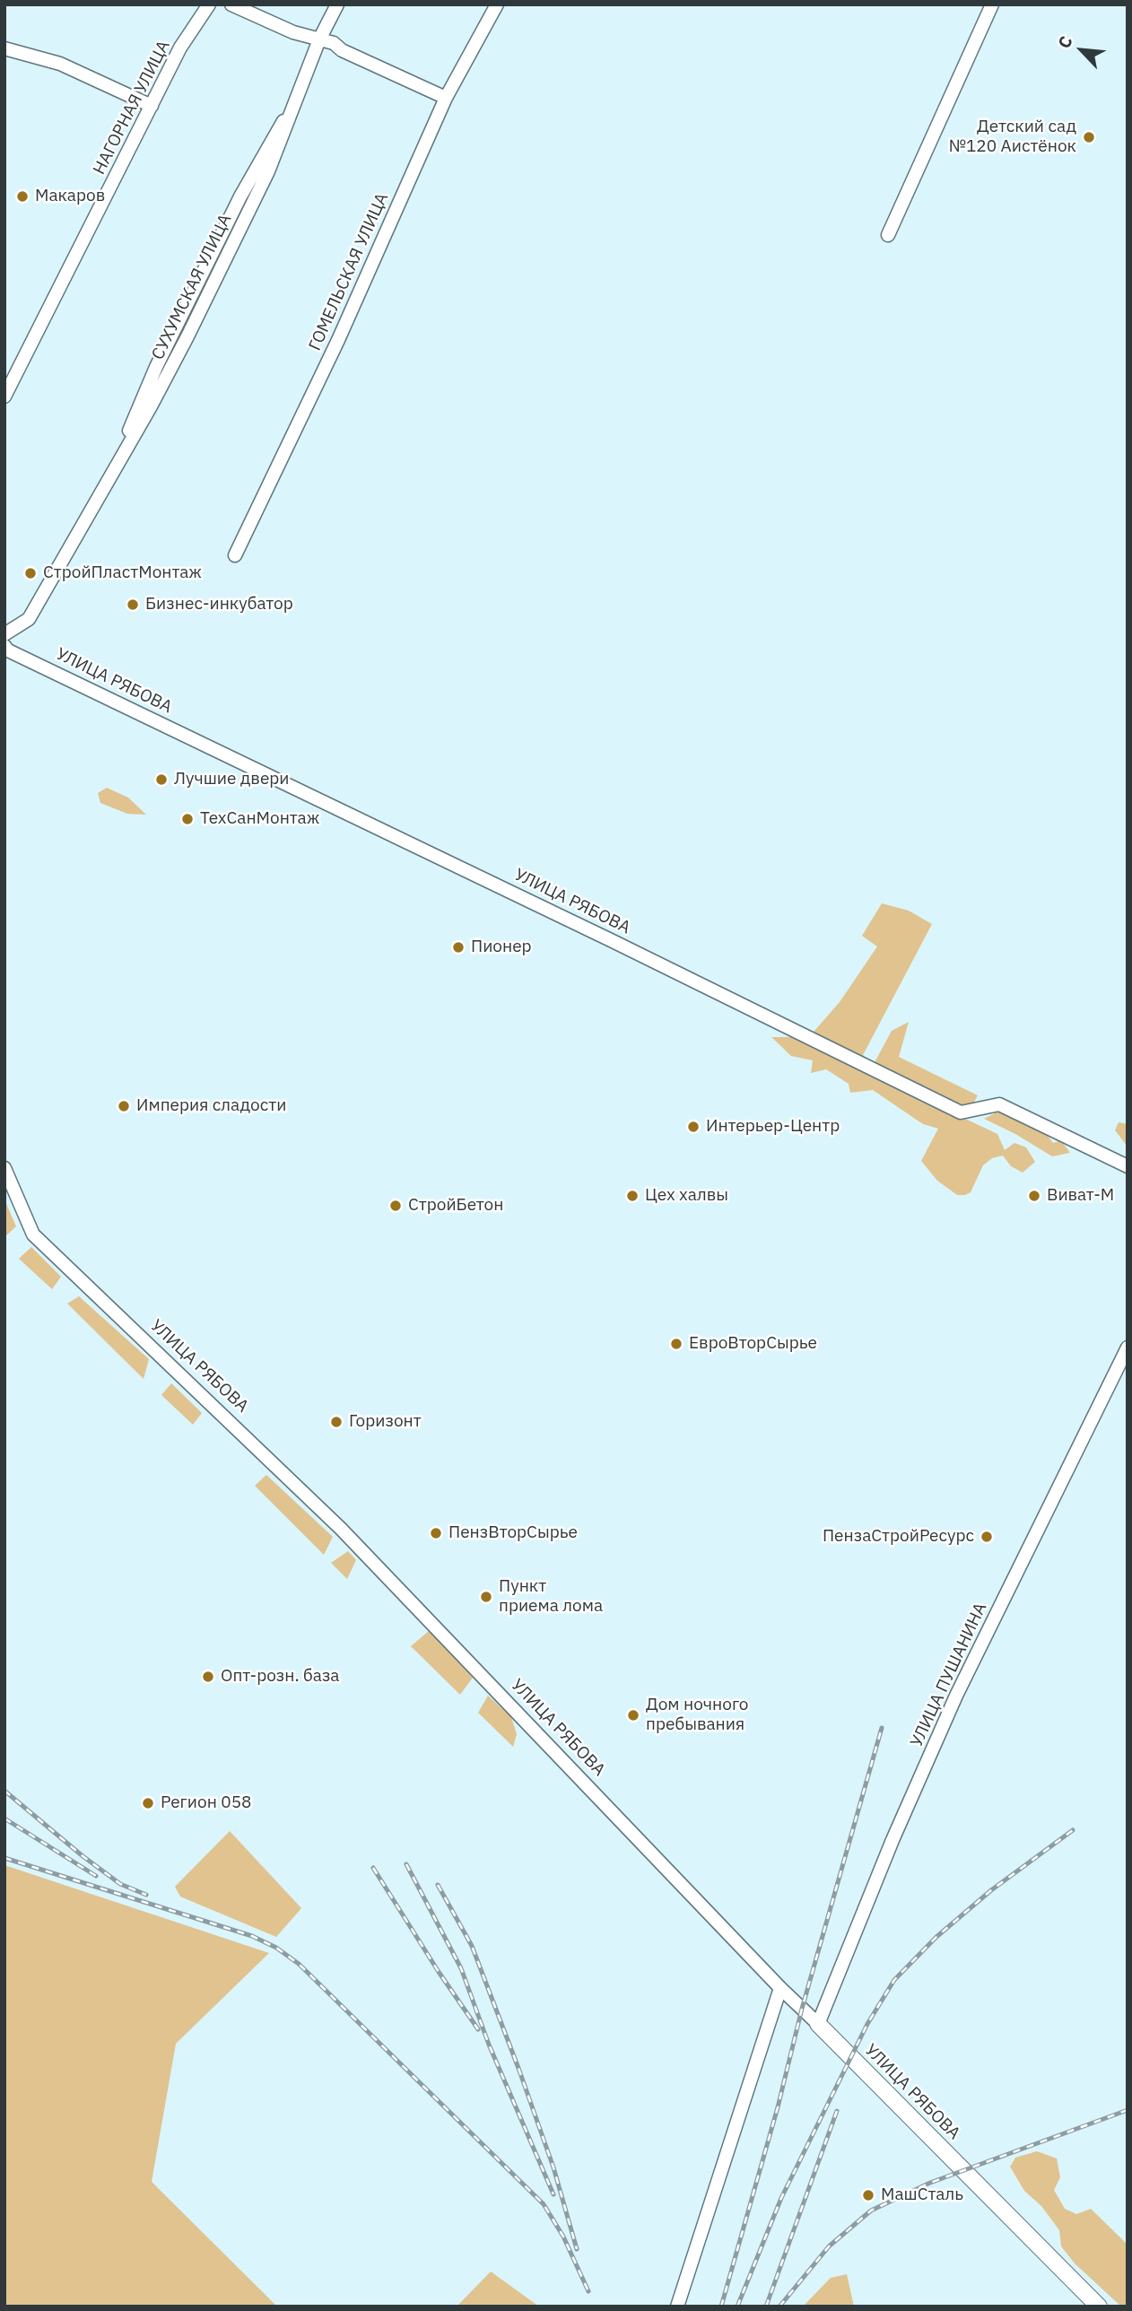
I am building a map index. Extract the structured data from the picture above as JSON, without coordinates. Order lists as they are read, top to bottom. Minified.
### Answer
{"streets":{"main road":["УЛИЦА РЯБОВА"],"street":["НАГОРНАЯ УЛИЦА","ГОМЕЛЬСКАЯ УЛИЦА","СУХУМСКАЯ УЛИЦА","УЛИЦА ПУШАНИНА"]},"crossings":[["УЛИЦА РЯБОВА","УЛИЦА ПУШАНИНА"]],"places":["Детский сад №120 Аистёнок","Макаров","СтройПластМонтаж","Бизнес-инкубатор","Лучшие двери","ТехСанМонтаж","Пионер","Империя сладости","Интерьер-Центр","Цех халвы","Виват-М","СтройБетон","ЕвроВторСырье","Горизонт","ПензВторСырье","ПензаСтройРесурс","Пункт приема лома","Опт-розн. база","Дом ночного пребывания","Регион 058","МашСталь"],"north":"top left"}
